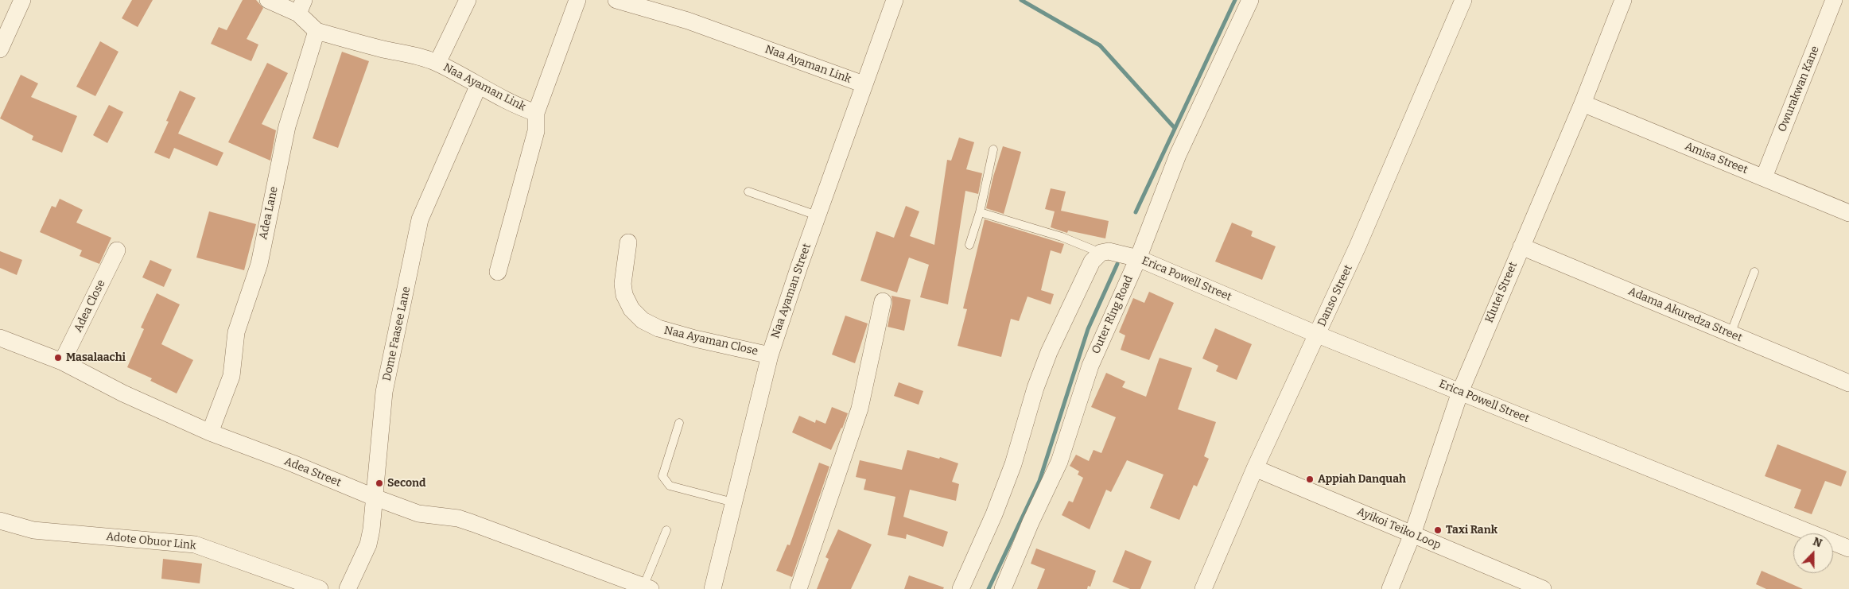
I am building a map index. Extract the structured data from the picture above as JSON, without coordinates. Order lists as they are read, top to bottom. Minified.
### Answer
{"streets":{"street":["Naa Ayaman Link","Owurakwan Kane","Amisa Street","Adea Lane","Erica Powell Street","Naa Ayaman Street","Klutei Street","Danso Street","Adea Close","Outer Ring Road","Adama Akuredza Street","Dome Faasee Lane","Naa Ayaman Close","Adea Street","Ayikoi Teiko Loop","Adote Obuor Link"]},"crossings":[["Naa Ayaman Link","Adea Lane"],["Naa Ayaman Link","Naa Ayaman Street"],["Naa Ayaman Link","Dome Faasee Lane"],["Owurakwan Kane","Amisa Street"],["Amisa Street","Klutei Street"],["Adea Lane","Adea Street"],["Erica Powell Street","Klutei Street"],["Erica Powell Street","Danso Street"],["Erica Powell Street","Outer Ring Road"],["Naa Ayaman Street","Naa Ayaman Close"],["Klutei Street","Adama Akuredza Street"],["Klutei Street","Ayikoi Teiko Loop"],["Danso Street","Ayikoi Teiko Loop"],["Adea Close","Adea Street"],["Dome Faasee Lane","Adea Street"]],"places":["Masalaachi","Appiah Danquah","Second","Taxi Rank"],"north":"top"}
